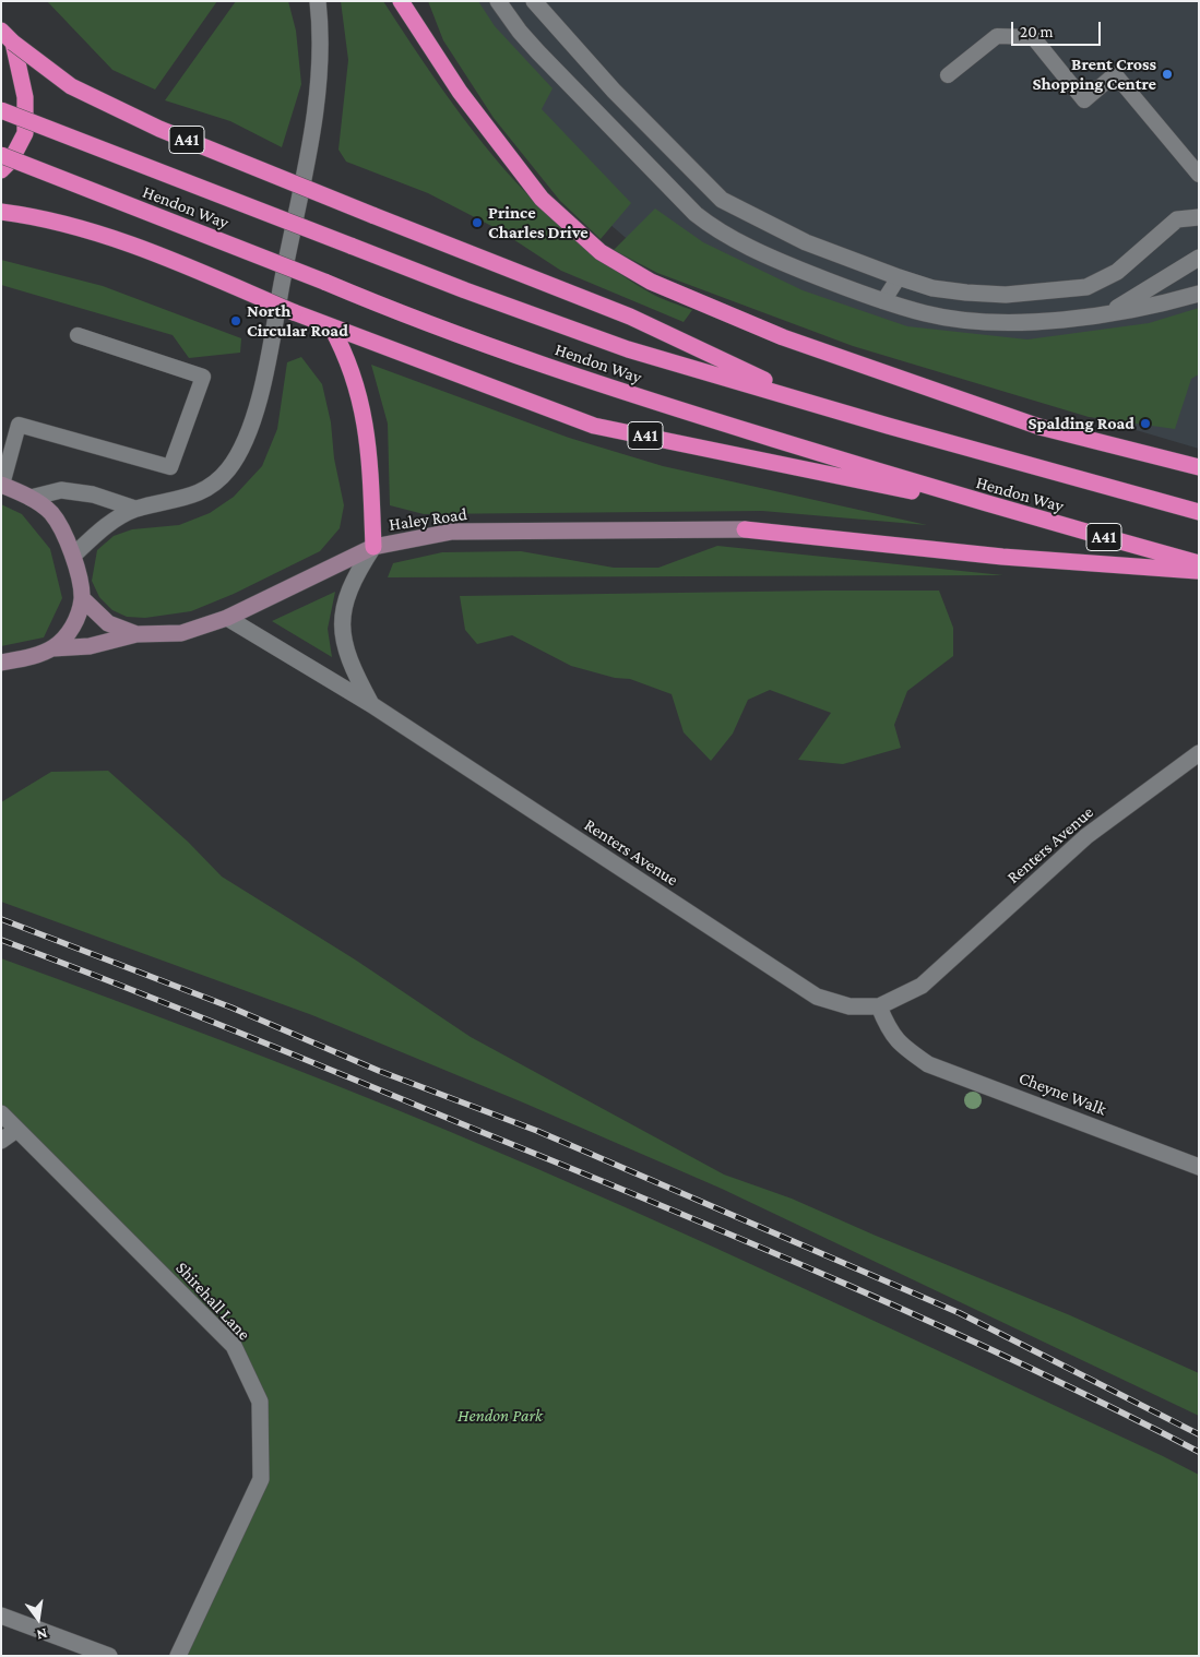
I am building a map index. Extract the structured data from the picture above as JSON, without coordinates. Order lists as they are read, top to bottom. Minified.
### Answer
{"streets":{"highway":["A41","Hendon Way"],"street":["Haley Road","Renters Avenue","Cheyne Walk","Shirehall Lane"]},"crossings":[["A41","Hendon Way"],["Haley Road","Renters Avenue"],["Renters Avenue","Cheyne Walk"]],"parks":["Hendon Park"],"places":["Brent Cross Shopping Centre","Prince Charles Drive","North Circular Road","Spalding Road"],"scale_bar":"20 m","north":"bottom"}
